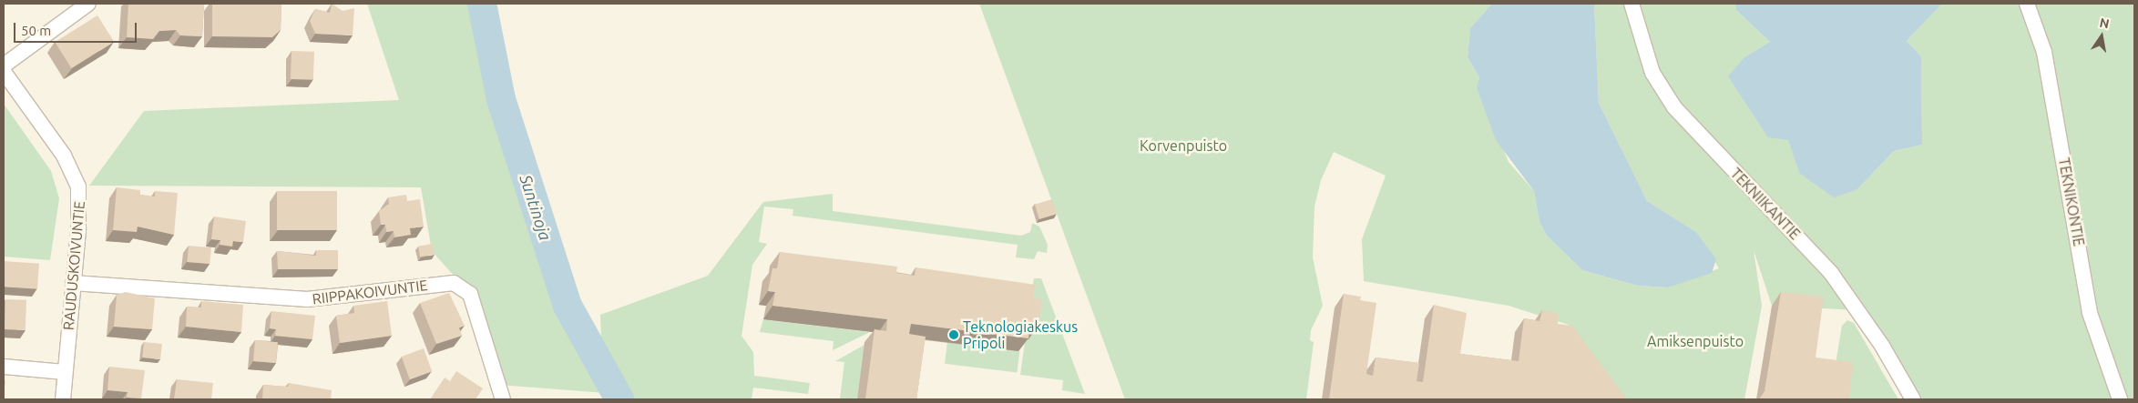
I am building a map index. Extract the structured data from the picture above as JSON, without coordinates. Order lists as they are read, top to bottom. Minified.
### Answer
{"streets":{"street":["TEKNIKONTIE","TEKNIIKANTIE","RAUDUSKOIVUNTIE","RIIPPAKOIVUNTIE"]},"crossings":[["RAUDUSKOIVUNTIE","RIIPPAKOIVUNTIE"]],"water":["Suntinoja"],"parks":["Korvenpuisto","Amiksenpuisto"],"places":["Teknologiakeskus Pripoli"],"scale_bar":"50 m","north":"top"}
